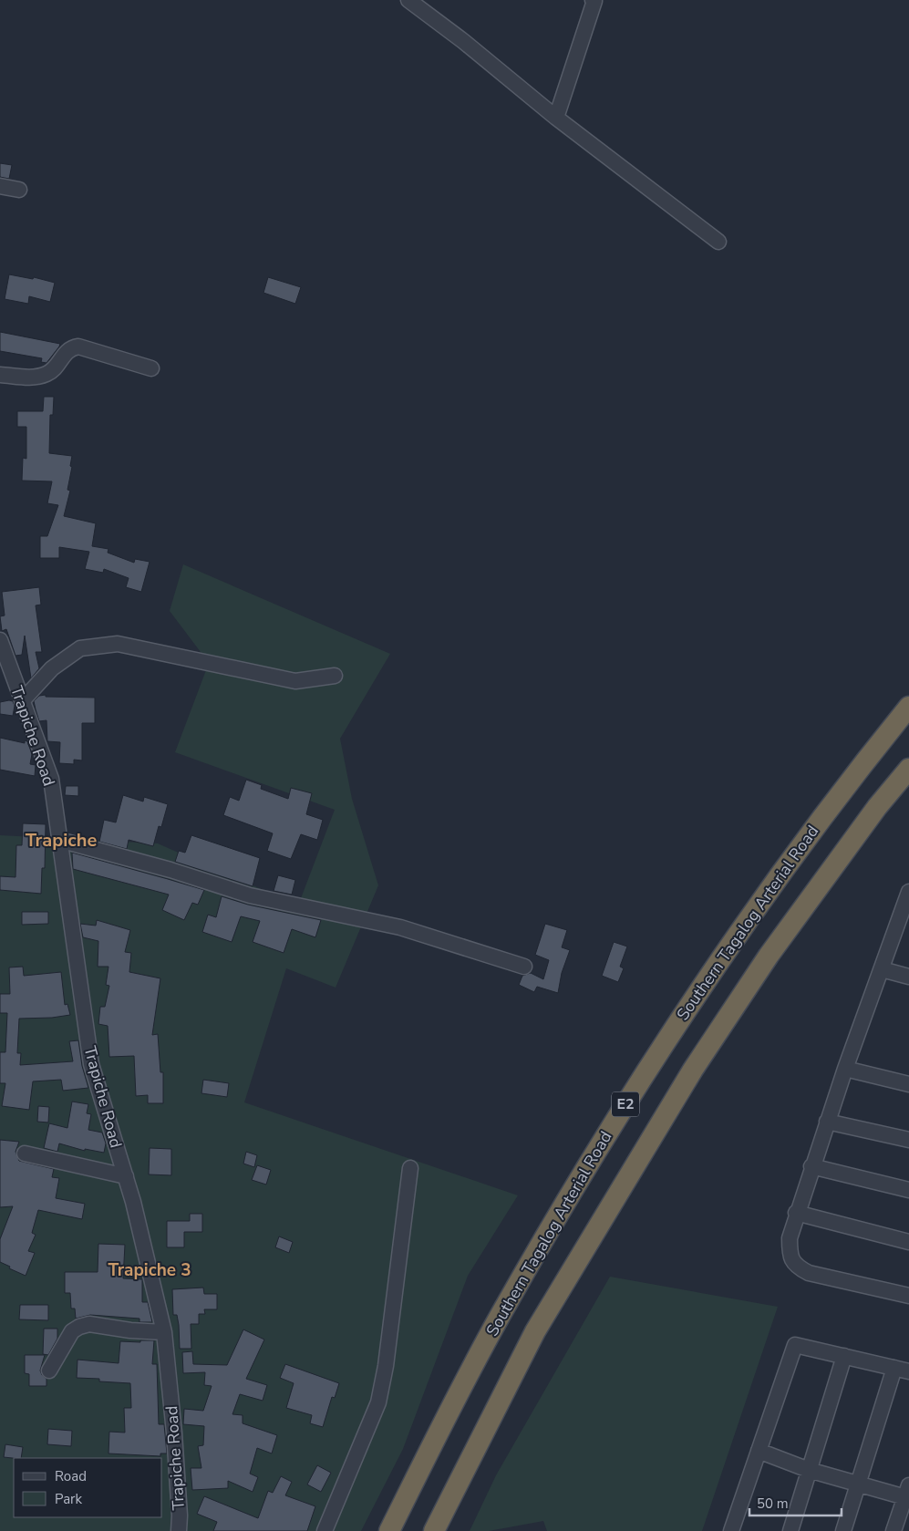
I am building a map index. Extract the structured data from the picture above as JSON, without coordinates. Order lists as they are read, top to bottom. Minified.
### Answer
{"streets":{"highway":["Southern Tagalog Arterial Road","E2"],"street":["Trapiche Road"]},"districts":["Trapiche","Trapiche 3"],"legend":["Road","Park"],"scale_bar":"50 m"}
